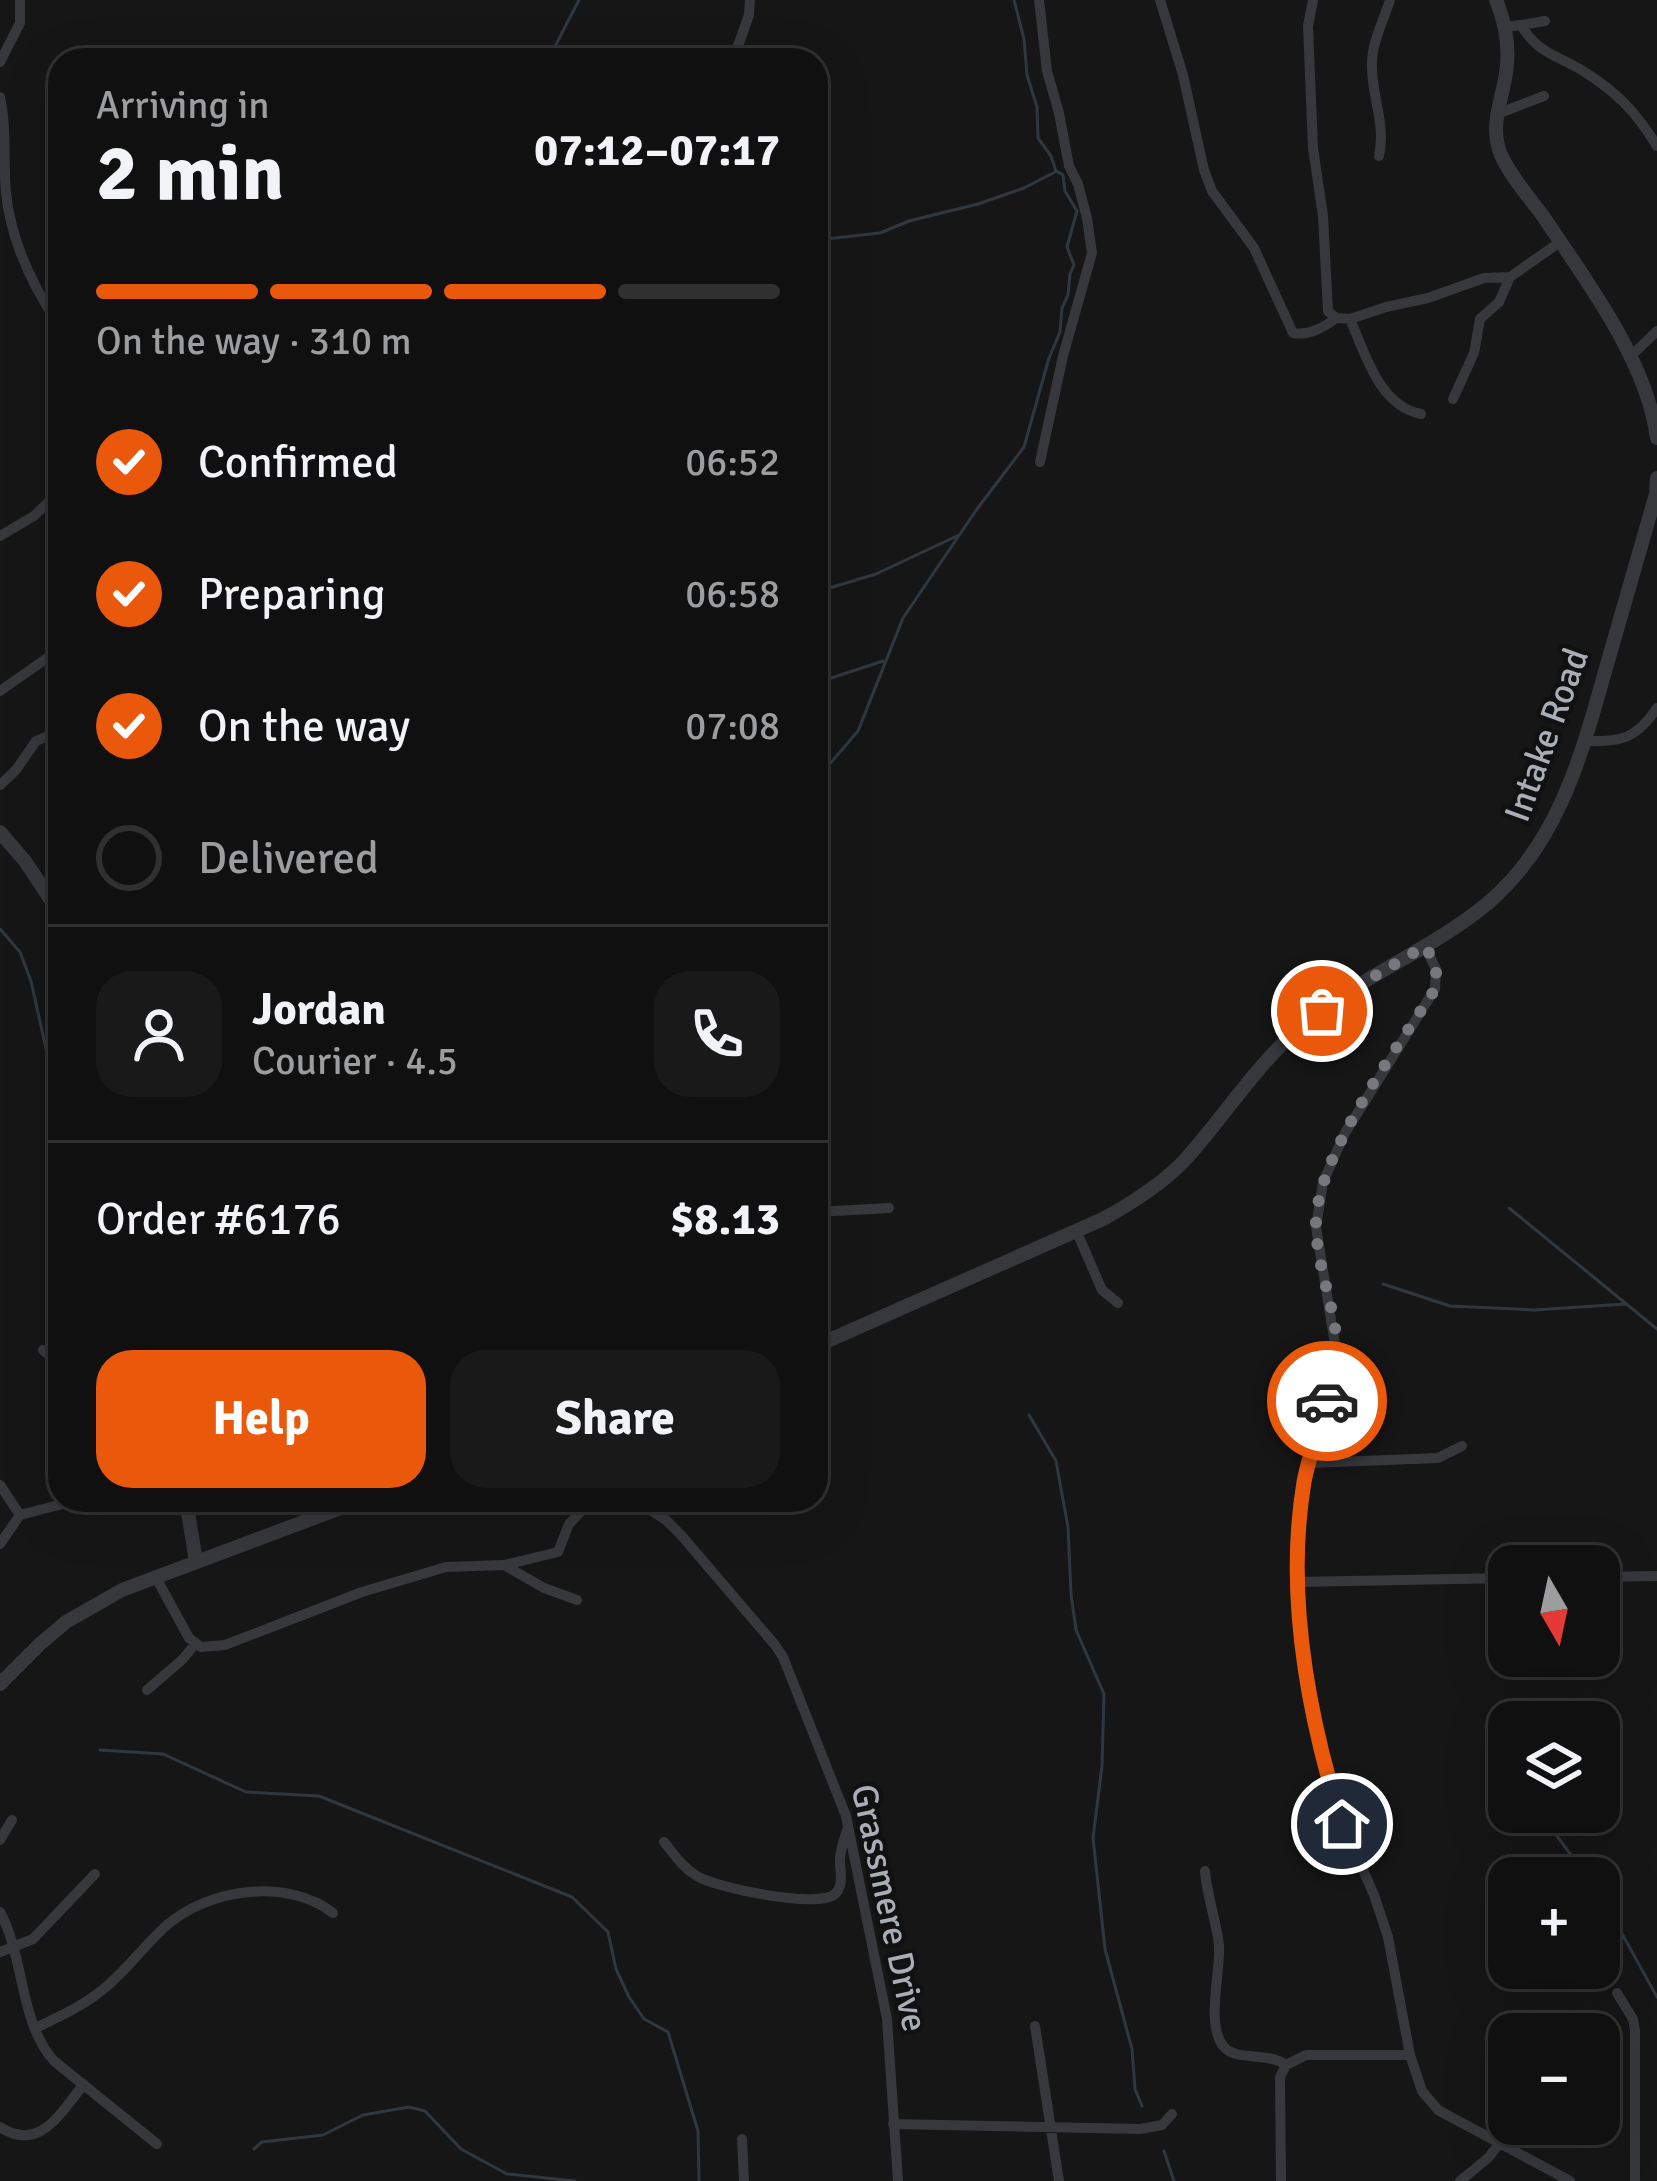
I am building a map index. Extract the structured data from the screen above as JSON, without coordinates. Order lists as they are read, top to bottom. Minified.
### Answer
{"streets":{"street":["Intake Road","Grassmere Drive"]},"north":"bottom","page":{"heading":["2 min","Arriving in","07:12–07:17"],"panel":["Jordan","Courier · 4.5","Order #6176","$8.13"],"bar":"On the way · 310 m","list":[["Confirmed","06:52"],["Preparing","06:58"],["On the way","07:08"],"Delivered"],"buttons":["Help","Share"],"map_buttons":["+","−"]}}
